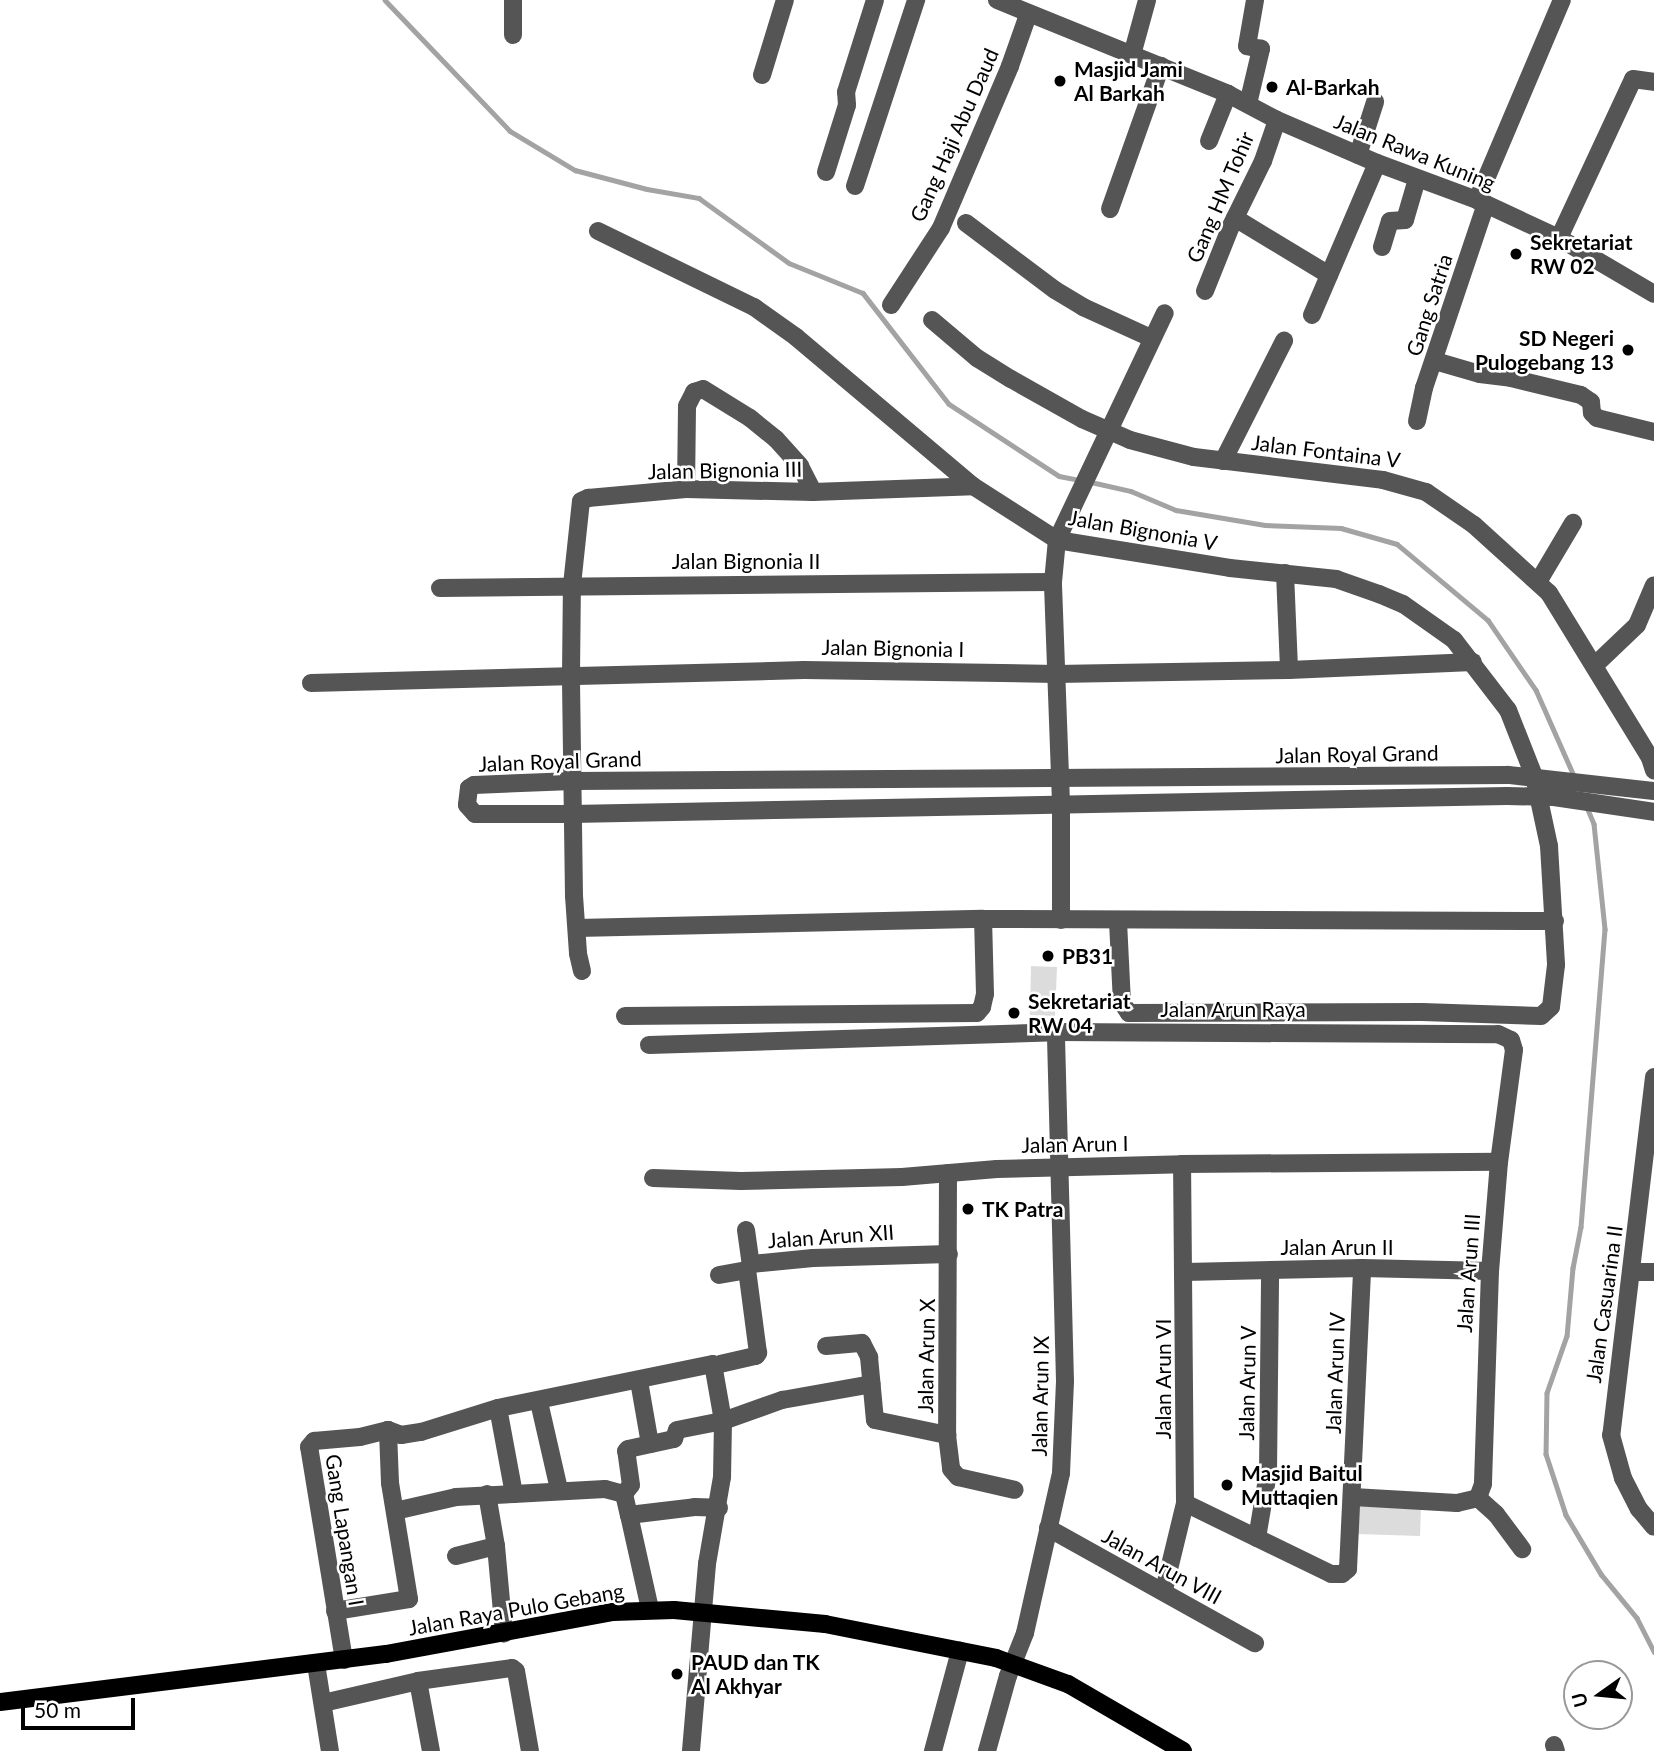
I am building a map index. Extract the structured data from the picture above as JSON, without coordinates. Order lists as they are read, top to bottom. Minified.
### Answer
{"streets":{"main road":["Jalan Raya Pulo Gebang"],"street":["Gang Haji Abu Daud","Jalan Rawa Kuning","Gang HM Tohir","Gang Satria","Jalan Fontaina V","Jalan Bignonia III","Jalan Bignonia V","Jalan Bignonia II","Jalan Bignonia I","Jalan Royal Grand","Jalan Arun Raya","Jalan Arun I","Jalan Arun XII","Jalan Arun II","Jalan Arun III","Jalan Casuarina II","Jalan Arun X","Jalan Arun IV","Jalan Arun VI","Jalan Arun V","Jalan Arun IX","Gang Lapangan I","Jalan Arun VIII"]},"crossings":[["Gang Haji Abu Daud","Jalan Rawa Kuning"],["Jalan Rawa Kuning","Gang HM Tohir"],["Jalan Rawa Kuning","Gang Satria"],["Jalan Bignonia III","Jalan Bignonia V"],["Jalan Bignonia III","Jalan Bignonia II"],["Jalan Bignonia III","Jalan Bignonia I"],["Jalan Bignonia III","Jalan Royal Grand"],["Jalan Bignonia V","Jalan Bignonia I"],["Jalan Bignonia V","Jalan Royal Grand"],["Jalan Arun Raya","Jalan Arun III"],["Jalan Arun Raya","Jalan Arun IX"],["Jalan Arun I","Jalan Arun III"],["Jalan Arun I","Jalan Arun X"],["Jalan Arun I","Jalan Arun VI"],["Jalan Arun I","Jalan Arun IX"],["Jalan Arun XII","Jalan Arun X"],["Jalan Arun II","Jalan Arun III"],["Jalan Arun II","Jalan Arun IV"],["Jalan Arun II","Jalan Arun VI"],["Jalan Arun II","Jalan Arun V"],["Jalan Arun IV","Jalan Arun V"],["Jalan Arun VI","Jalan Arun VIII"],["Jalan Arun IX","Jalan Arun VIII"],["Jalan Arun IX","Jalan Raya Pulo Gebang"],["Gang Lapangan I","Jalan Raya Pulo Gebang"]],"places":["Masjid Jami Al Barkah","Al-Barkah","Sekretariat RW 02","SD Negeri Pulogebang 13","PB31","Sekretariat RW 04","TK Patra","Masjid Baitul Muttaqien","PAUD dan TK Al Akhyar"],"scale_bar":"50 m","north":"left"}
